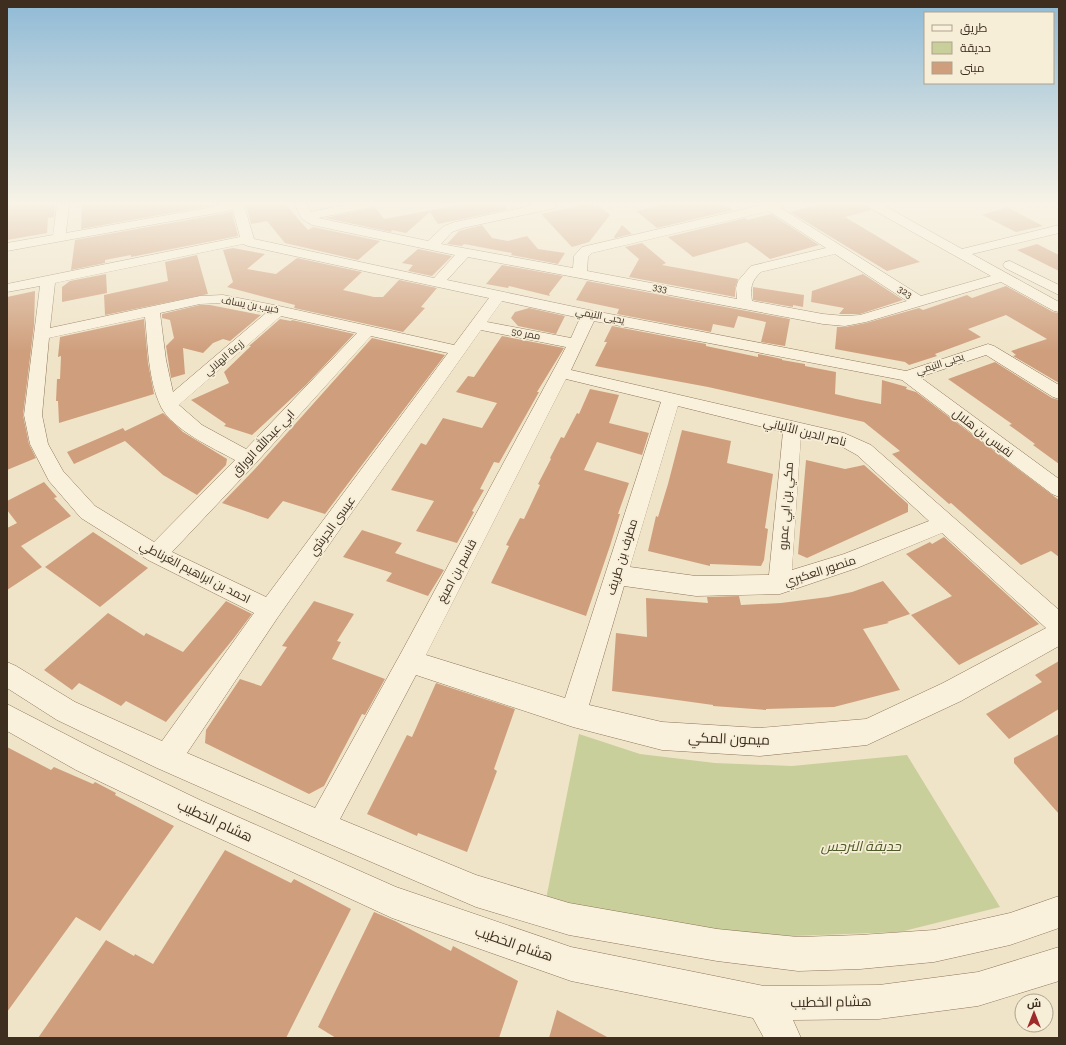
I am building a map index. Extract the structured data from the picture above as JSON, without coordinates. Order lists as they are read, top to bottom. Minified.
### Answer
{"streets":{"street":["333","323","خبيب بن يساف","يحيى التيمي","ممر 50","زرعة الهلالي","ناصر الدين الألباني","نفيس بن هلال","ابي عبدالله الوراق","مكي بن ابي عمرو","عيسى الجرشي","مطرف بن طريف","قاسم بن اصبغ","منصور العكبري","احمد بن ابراهيم الغرناطي","ميمون المكي","هشام الخطيب"]},"crossings":[["333","323"],["خبيب بن يساف","زرعة الهلالي"],["خبيب بن يساف","ابي عبدالله الوراق"],["خبيب بن يساف","عيسى الجرشي"],["خبيب بن يساف","احمد بن ابراهيم الغرناطي"],["يحيى التيمي","نفيس بن هلال"],["يحيى التيمي","عيسى الجرشي"],["يحيى التيمي","قاسم بن اصبغ"],["ممر 50","عيسى الجرشي"],["ممر 50","قاسم بن اصبغ"],["ناصر الدين الألباني","مكي بن ابي عمرو"],["ناصر الدين الألباني","مطرف بن طريف"],["ناصر الدين الألباني","قاسم بن اصبغ"],["ناصر الدين الألباني","منصور العكبري"],["ابي عبدالله الوراق","احمد بن ابراهيم الغرناطي"],["مكي بن ابي عمرو","منصور العكبري"],["عيسى الجرشي","احمد بن ابراهيم الغرناطي"],["مطرف بن طريف","منصور العكبري"],["مطرف بن طريف","ميمون المكي"],["قاسم بن اصبغ","ميمون المكي"]],"parks":["حديقة النرجس"],"legend":["طريق","حديقة","مبنى"],"north":"top"}
